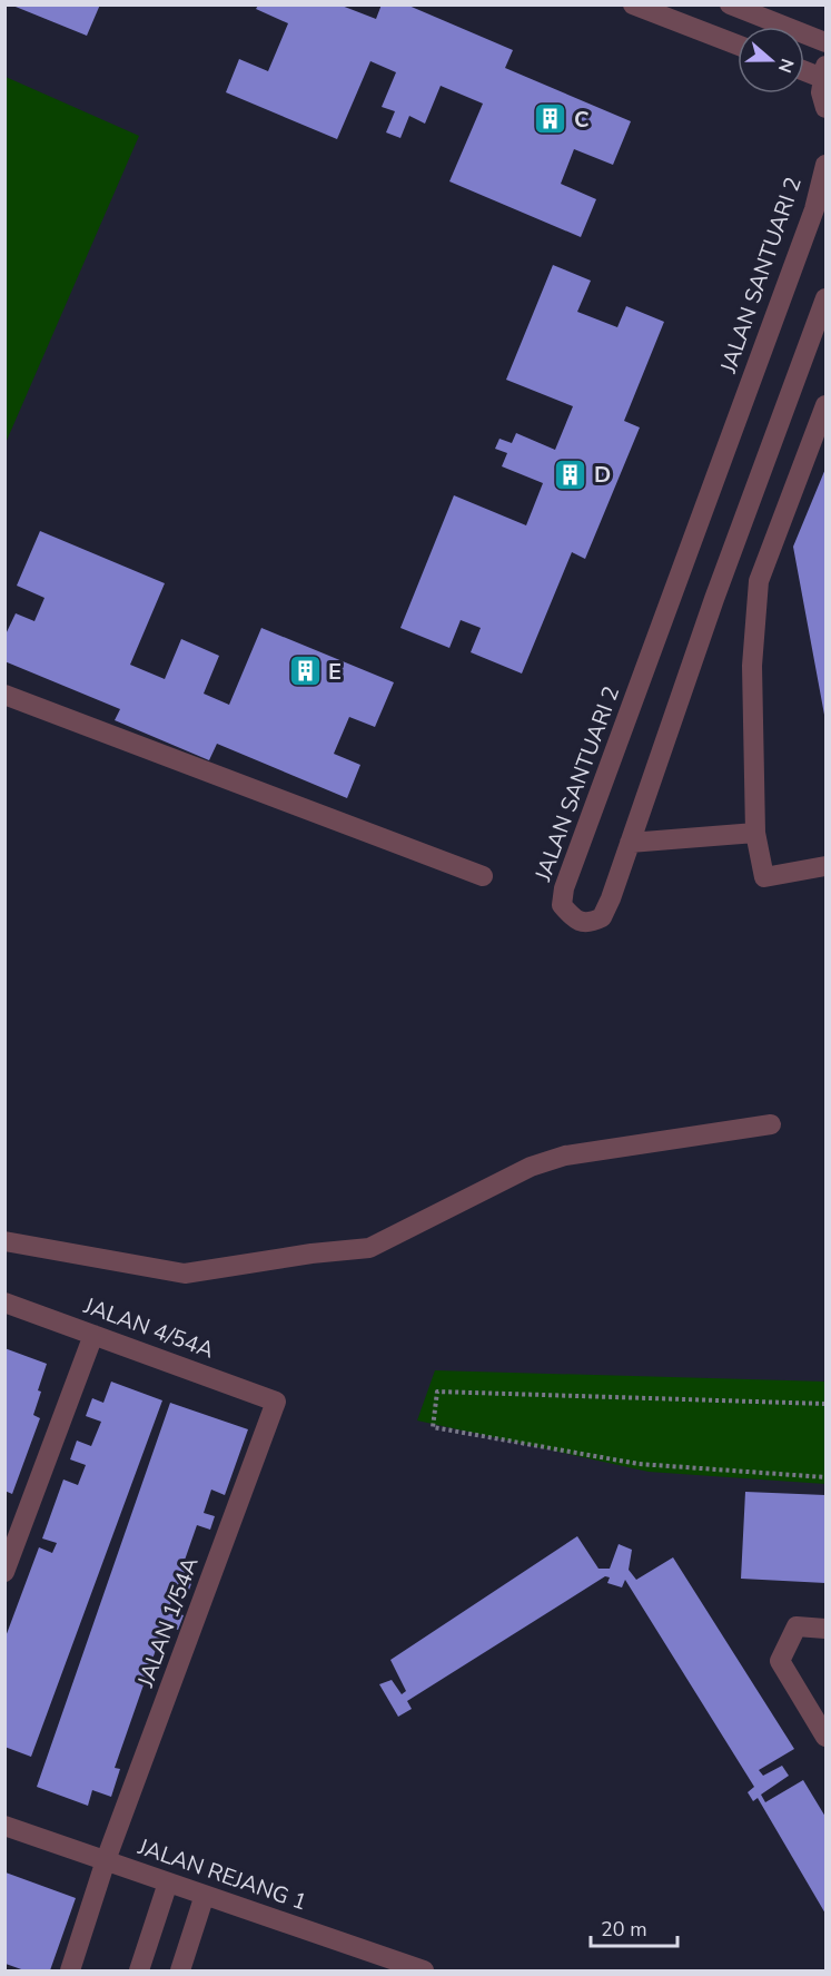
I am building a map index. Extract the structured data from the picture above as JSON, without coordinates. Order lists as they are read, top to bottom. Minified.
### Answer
{"streets":{"street":["JALAN SANTUARI 2","JALAN 4/54A","JALAN 1/54A","JALAN REJANG 1"]},"crossings":[["JALAN 4/54A","JALAN 1/54A"],["JALAN 1/54A","JALAN REJANG 1"]],"places":{"building":["C","D","E"]},"scale_bar":"20 m","north":"right"}
